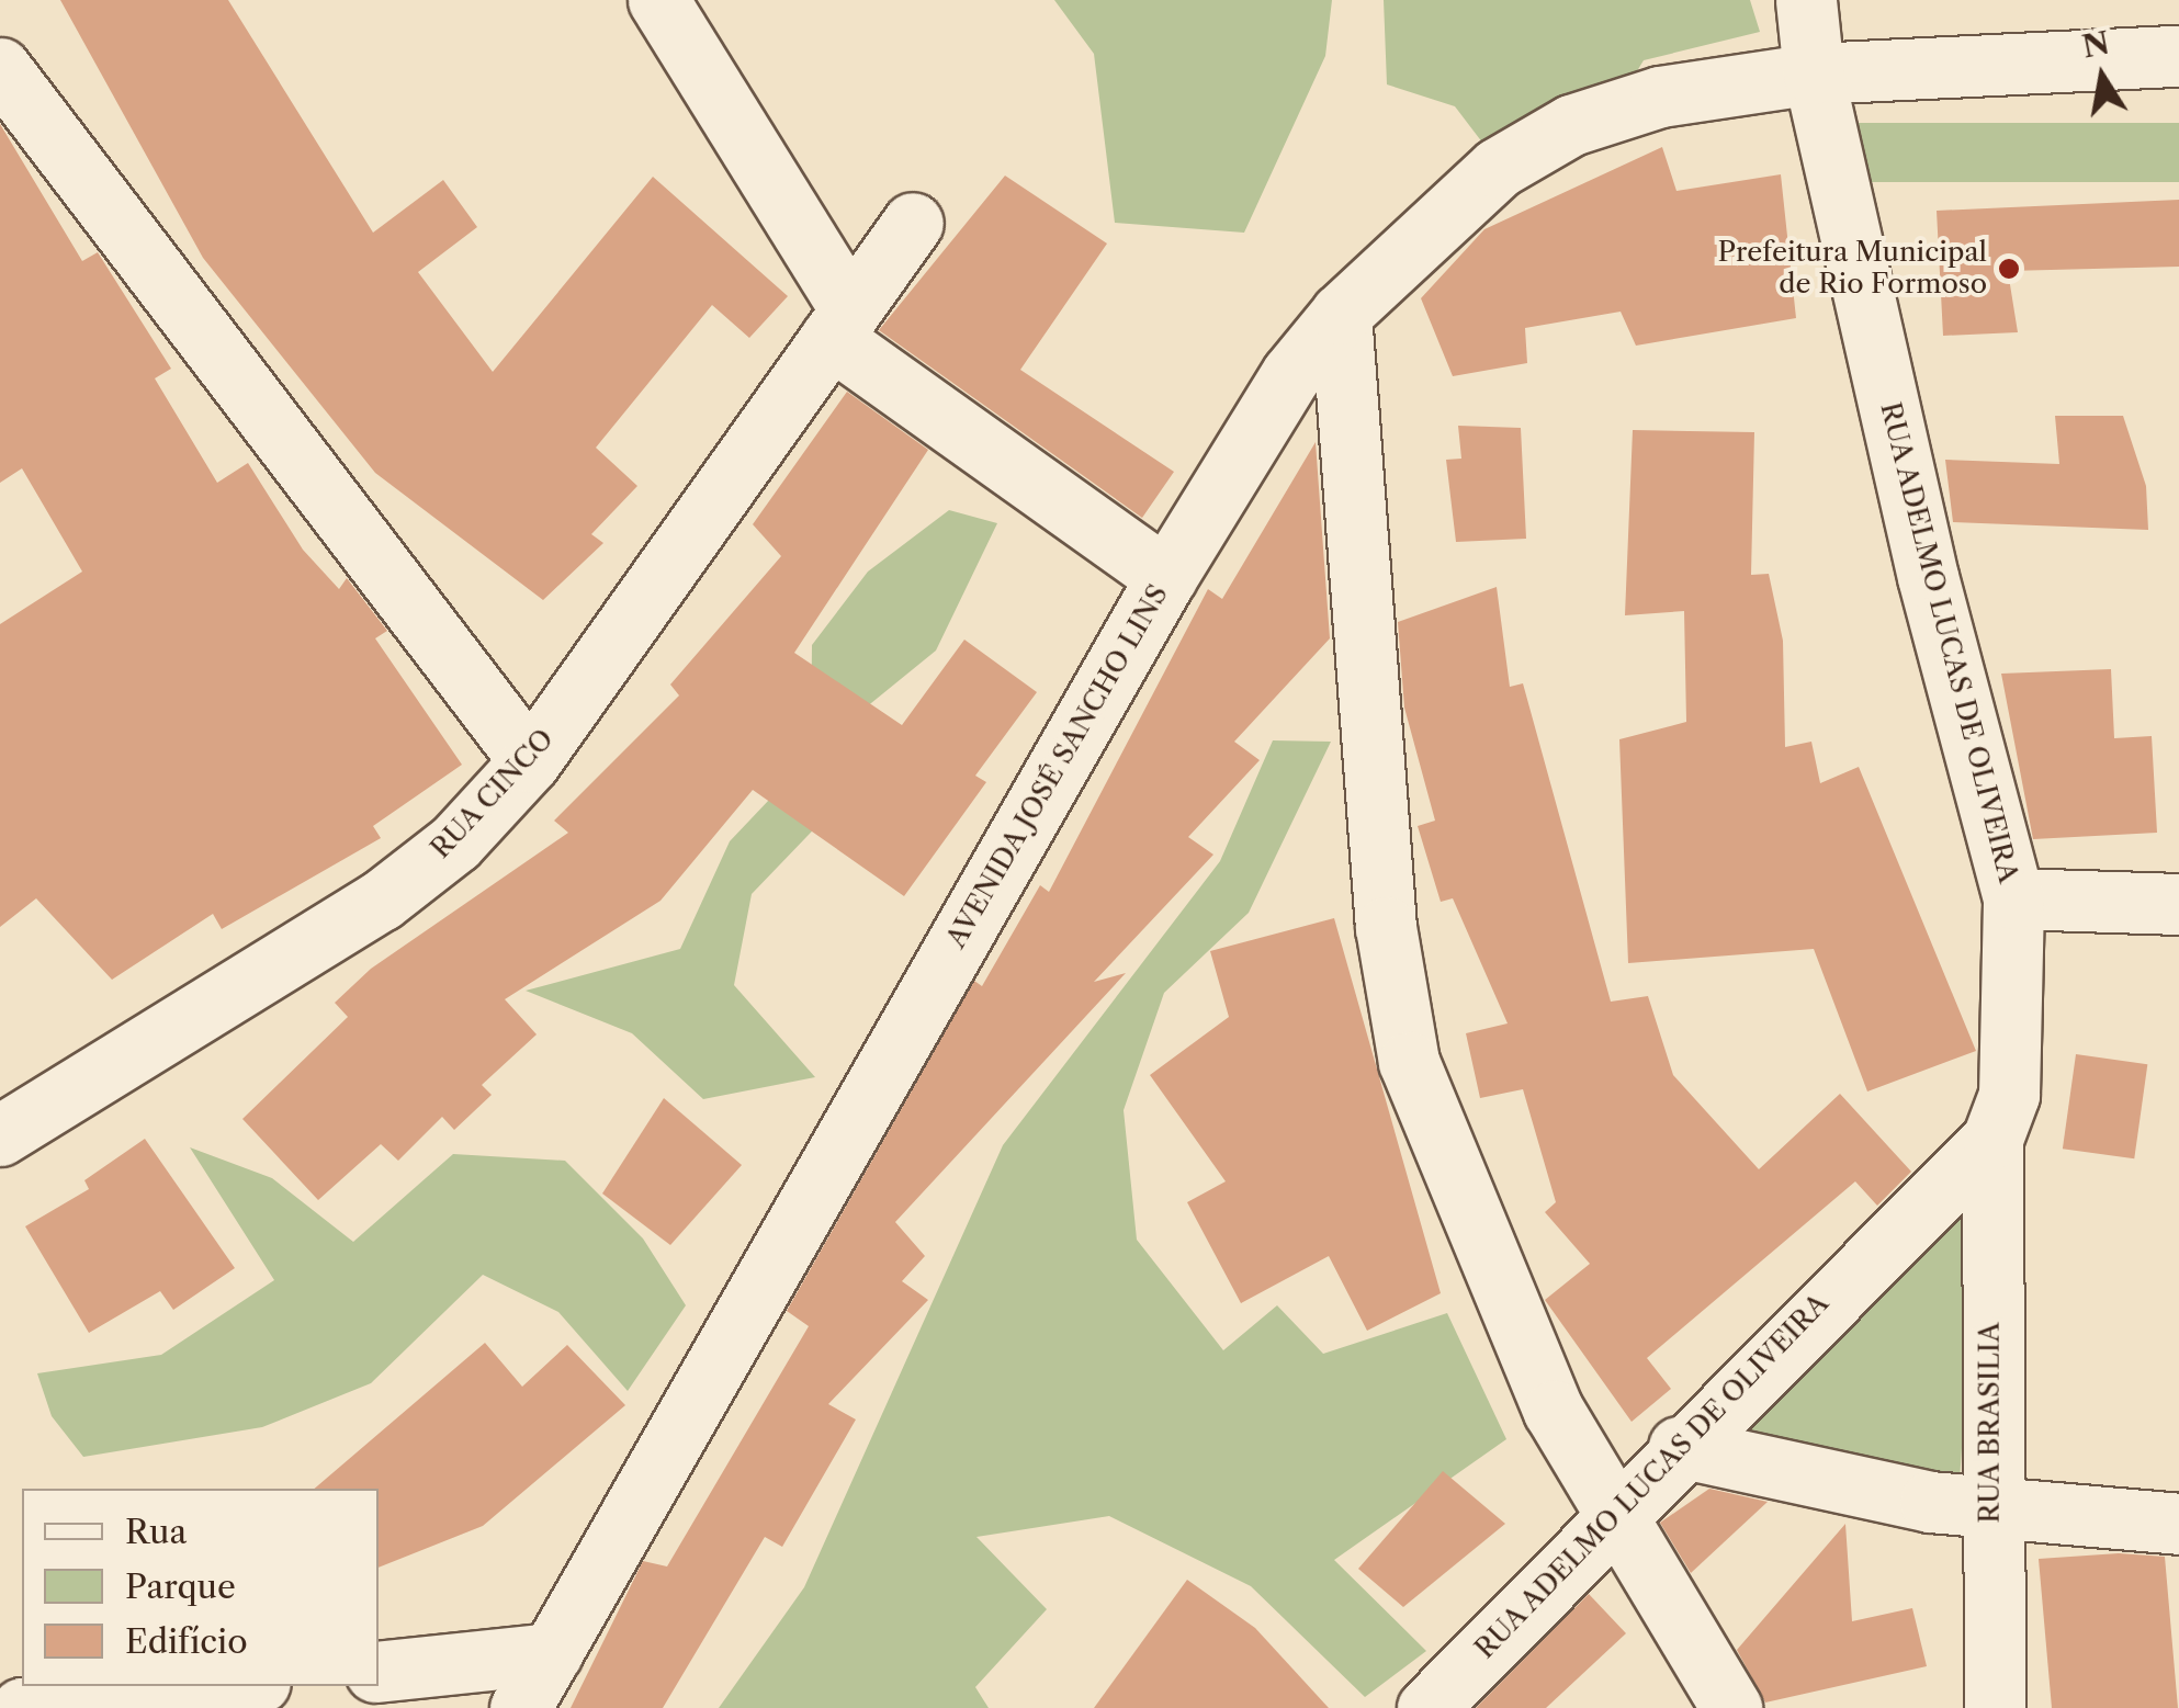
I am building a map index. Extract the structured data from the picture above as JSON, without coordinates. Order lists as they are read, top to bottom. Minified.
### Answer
{"streets":{"street":["RUA ADELMO LUCAS DE OLIVEIRA","AVENIDA JOSÉ SANCHO LINS","RUA CINCO","RUA BRASILIA"]},"crossings":[["RUA ADELMO LUCAS DE OLIVEIRA","AVENIDA JOSÉ SANCHO LINS"],["RUA ADELMO LUCAS DE OLIVEIRA","RUA BRASILIA"]],"places":["Prefeitura Municipal de Rio Formoso"],"legend":["Rua","Parque","Edifício"],"north":"top"}
